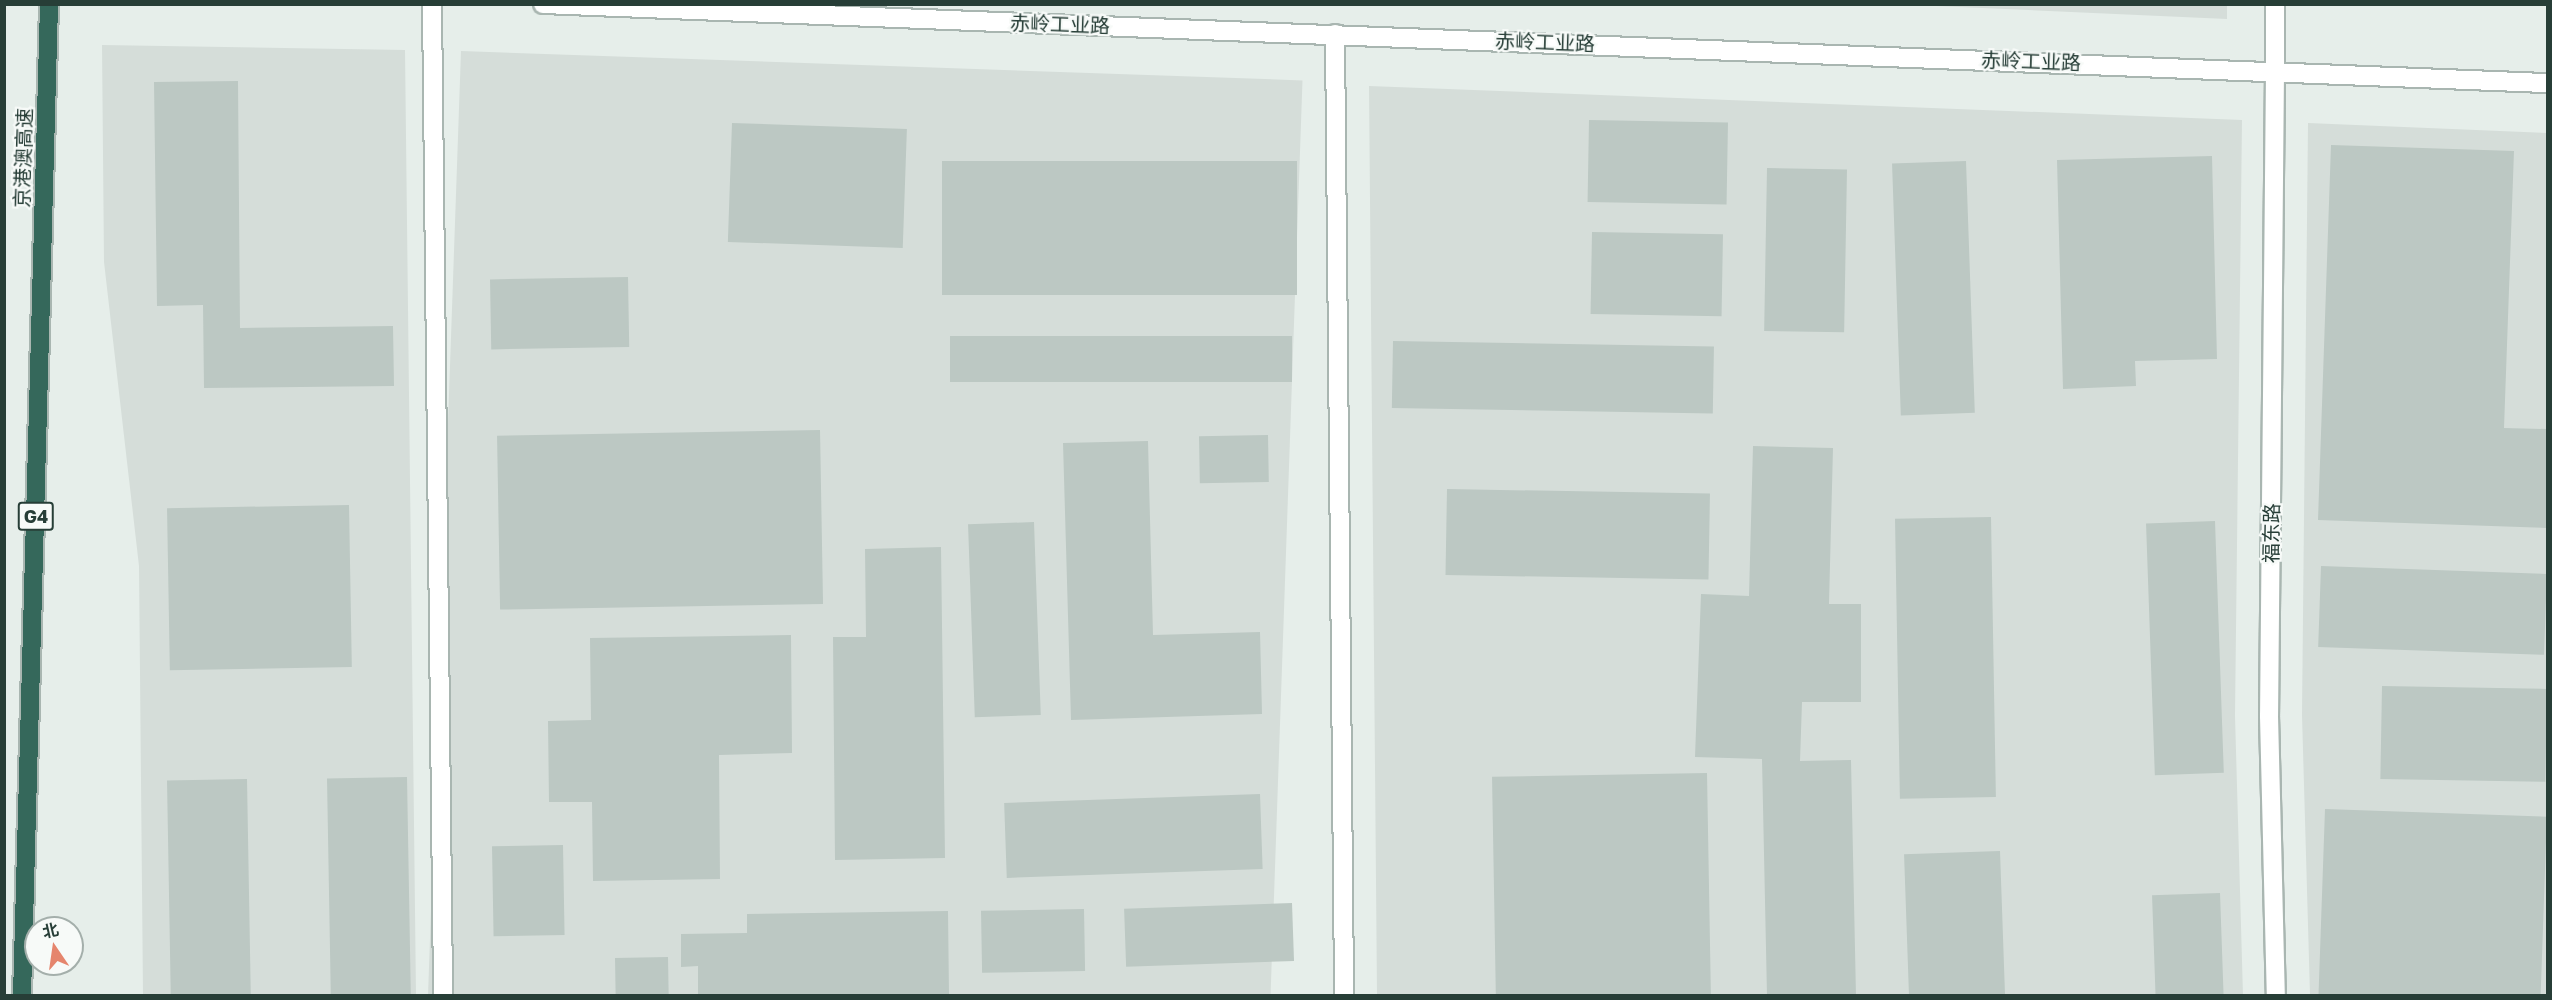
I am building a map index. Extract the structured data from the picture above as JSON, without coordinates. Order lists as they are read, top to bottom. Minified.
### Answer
{"streets":{"highway":["京港澳高速","G4"],"street":["赤岭工业路","福东路"]},"crossings":[["赤岭工业路","福东路"]],"north":"top"}
